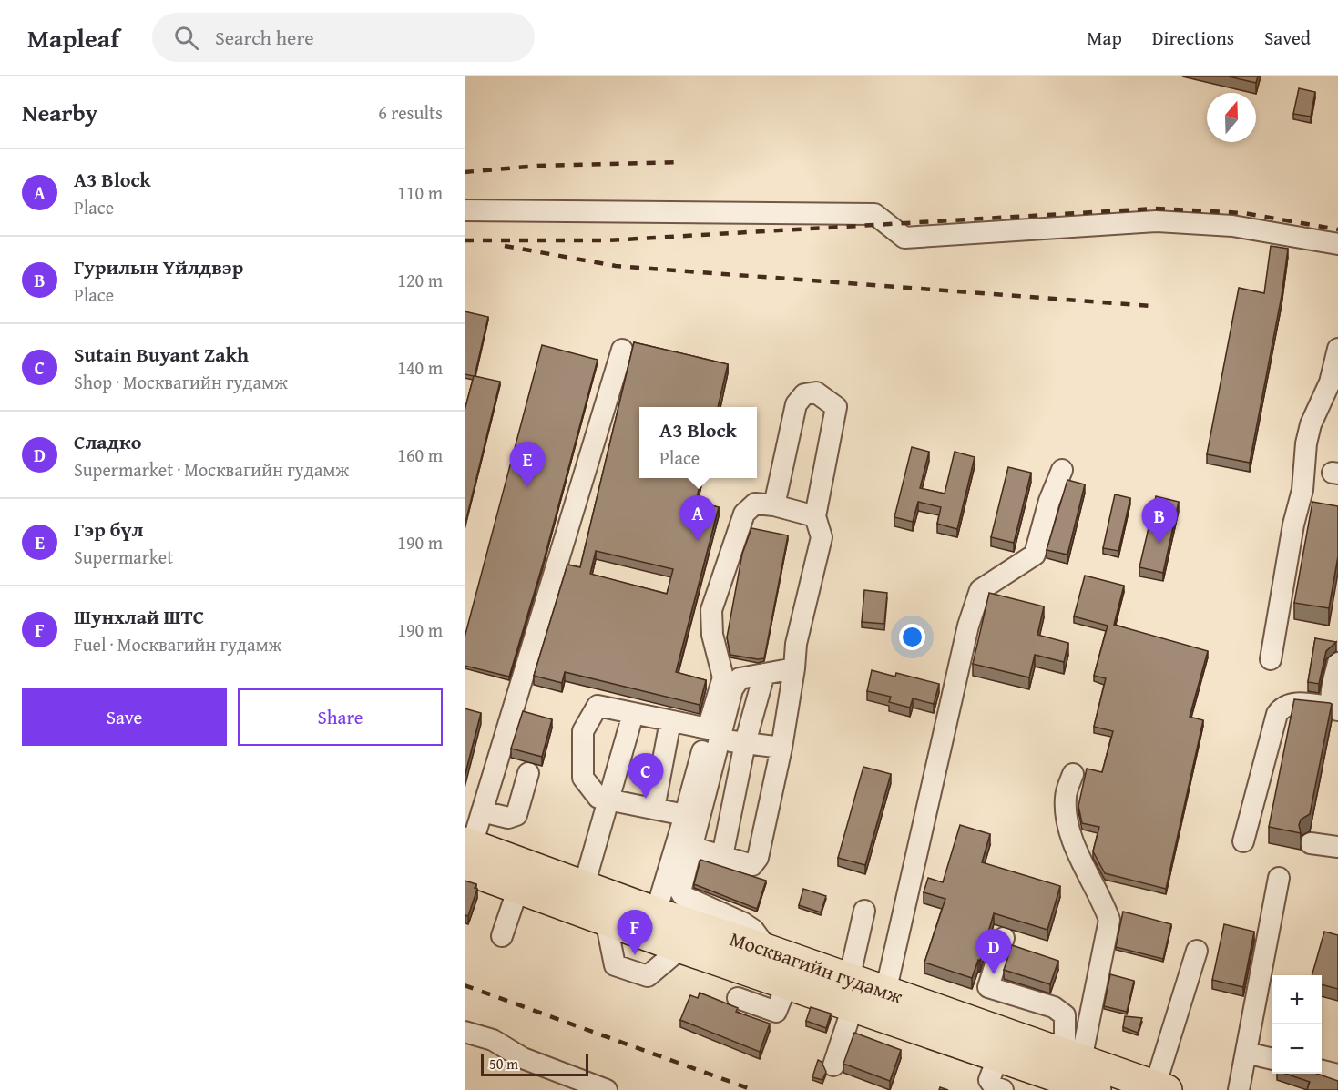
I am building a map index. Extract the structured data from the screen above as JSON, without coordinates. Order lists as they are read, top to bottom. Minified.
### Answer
{"streets":{"highway":["Москвагийн гудамж"]},"scale_bar":"50 m","north":"top","page":{"header":"Mapleaf","search":"Search here","nav":["Map","Directions","Saved"],"heading":["Nearby","6 results"],"list":[{"mark":"A","name":"A3 Block","note":"Place","value":"110 m"},{"mark":"B","name":"Гурилын Үйлдвэр","note":"Place","value":"120 m"},{"mark":"C","name":"Sutain Buyant Zakh","note":"Shop · Москвагийн гудамж","value":"140 m"},{"mark":"D","name":"Сладко","note":"Supermarket · Москвагийн гудамж","value":"160 m"},{"mark":"E","name":"Гэр бүл","note":"Supermarket","value":"190 m"},{"mark":"F","name":"Шунхлай ШТС","note":"Fuel · Москвагийн гудамж","value":"190 m"}],"popup":["A3 Block","Place"],"pins":["E","A","B","C","F","D"],"buttons":["Save","Share"],"map_buttons":["+","−"],"scale":"50 m"}}
